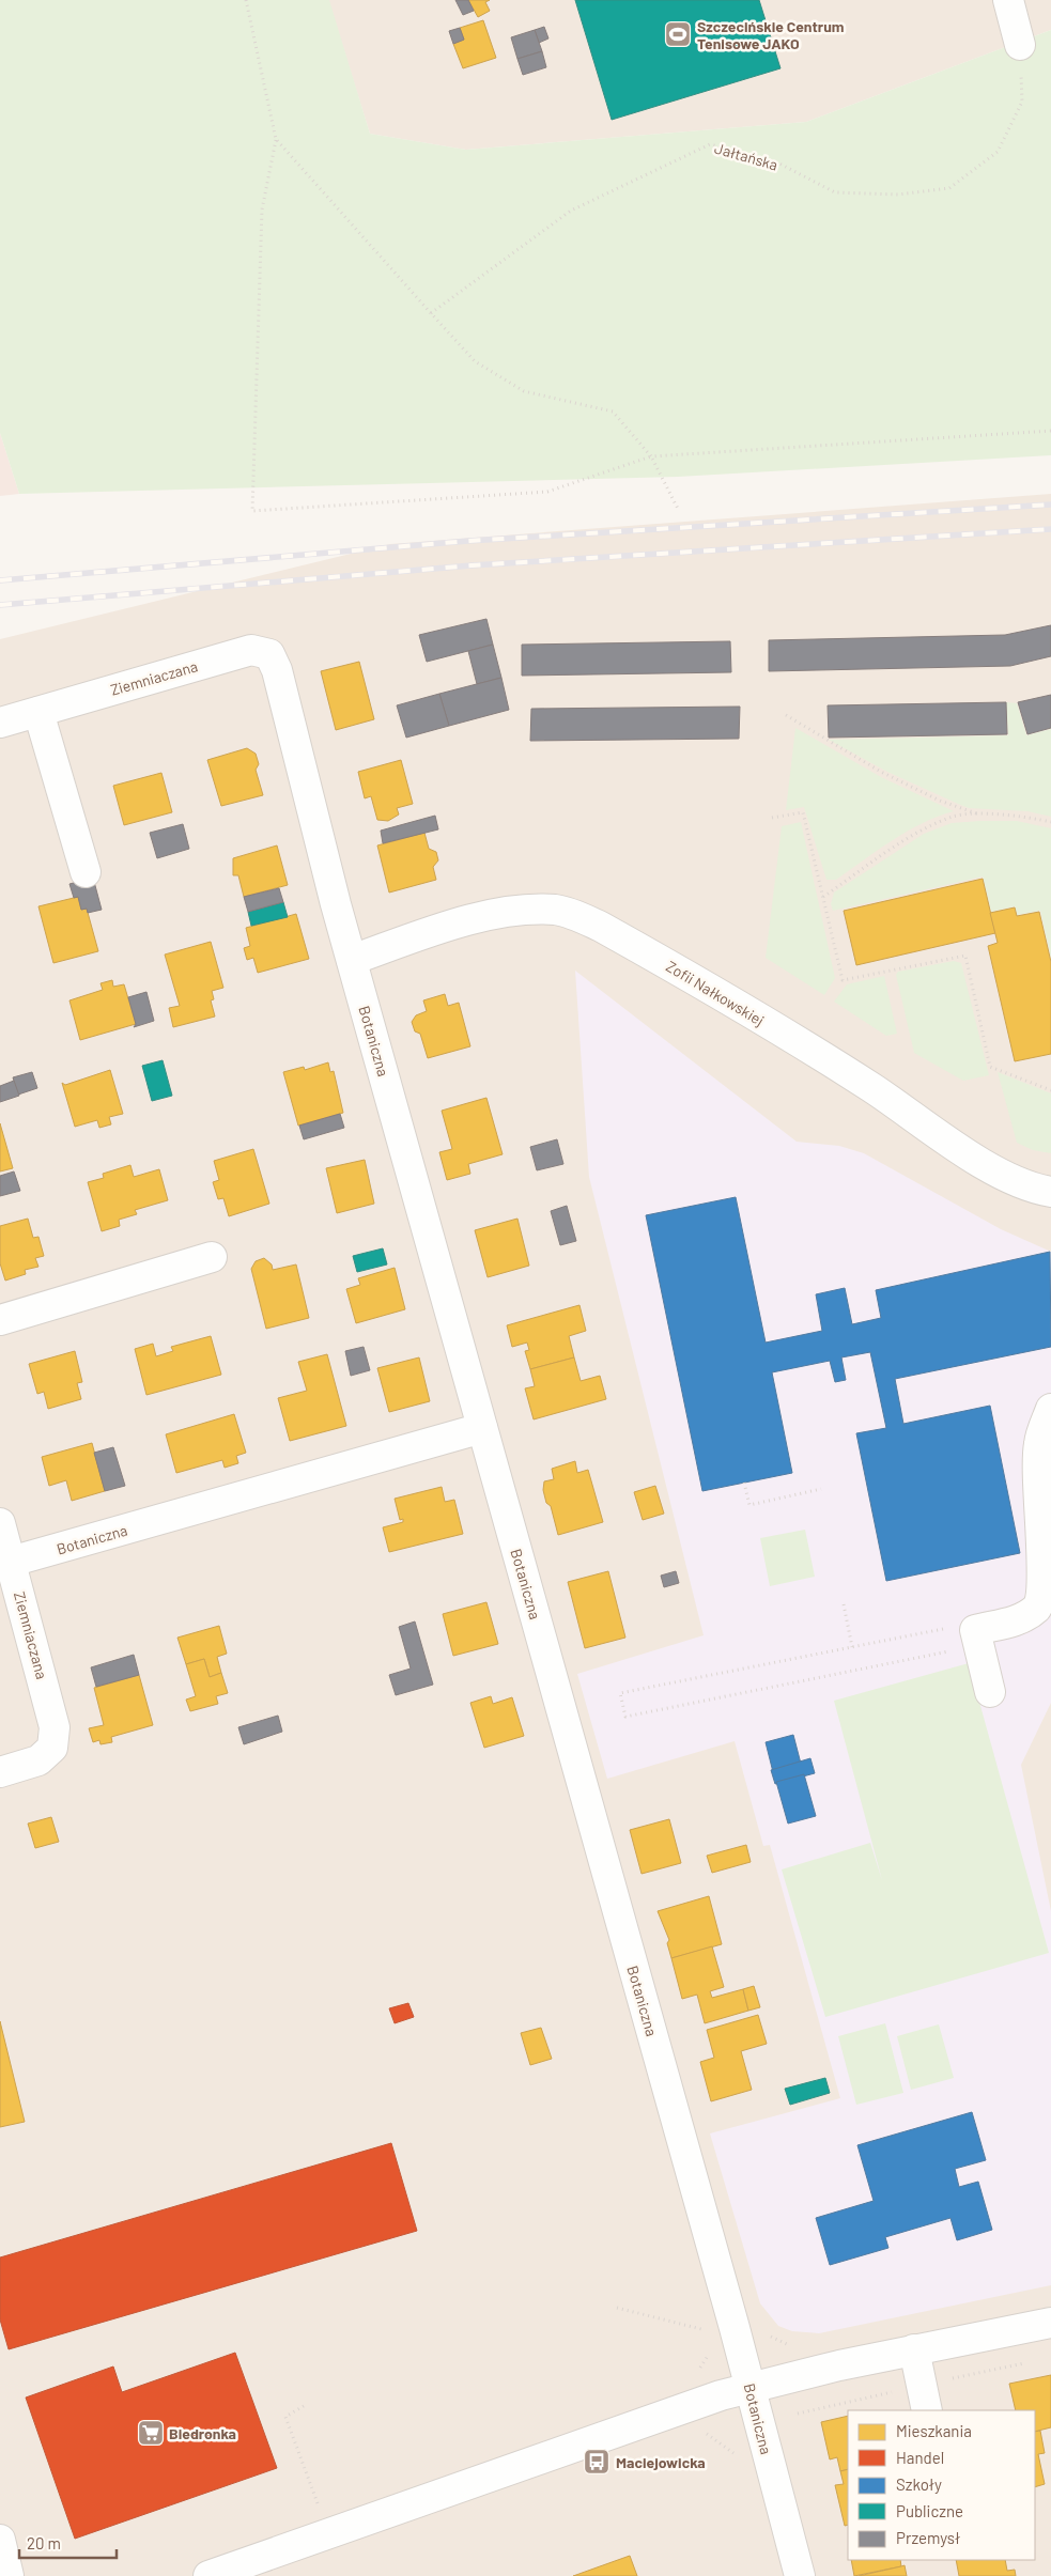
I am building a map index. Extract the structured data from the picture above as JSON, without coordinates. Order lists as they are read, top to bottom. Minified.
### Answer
{"streets":{"street":["Ziemniaczana","Zofii Nałkowskiej","Botaniczna"],"path":["Jałtańska"]},"crossings":[["Ziemniaczana","Botaniczna"],["Zofii Nałkowskiej","Botaniczna"]],"places":{"sports":["Szczecińskie Centrum Tenisowe JAKO"],"supermarket":["Biedronka"],"bus stop":["Maciejowicka"]},"legend":["Mieszkania","Handel","Szkoły","Publiczne","Przemysł"],"scale_bar":"20 m"}
